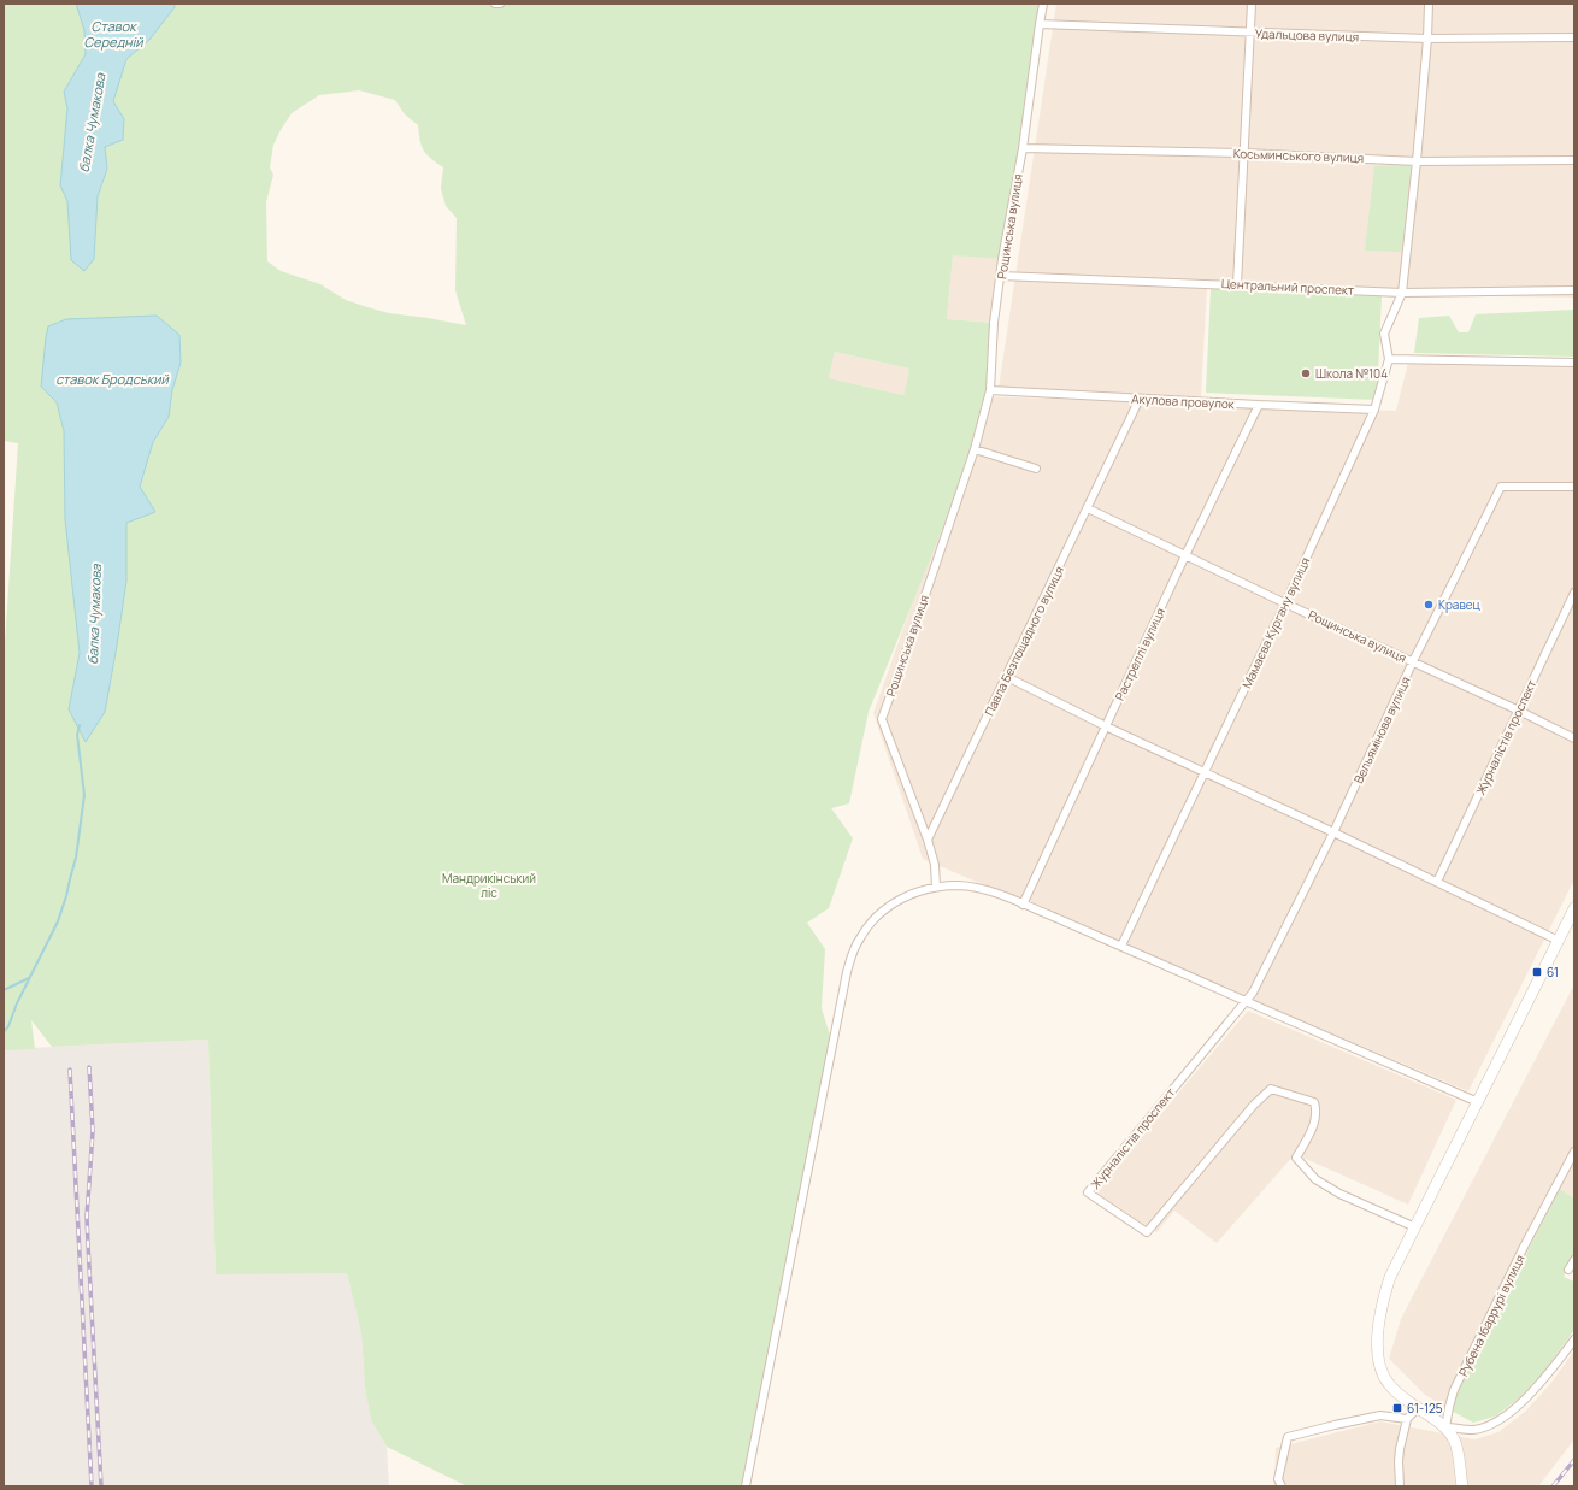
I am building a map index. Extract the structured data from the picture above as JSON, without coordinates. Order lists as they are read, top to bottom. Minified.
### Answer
{"streets":{"street":["Удальцова вулиця","Косьминського вулиця","Рощинська вулиця","Центральний проспект","Акулова провулок","Мамаєва Кургану вулиця","Павла Безпощадного вулиця","Растреллі вулиця","Вельямінова вулиця","Журналістів проспект","Рубена Ібаррурі вулиця"]},"crossings":[["Удальцова вулиця","Рощинська вулиця"],["Удальцова вулиця","Мамаєва Кургану вулиця"],["Косьминського вулиця","Рощинська вулиця"],["Косьминського вулиця","Мамаєва Кургану вулиця"],["Рощинська вулиця","Центральний проспект"],["Рощинська вулиця","Акулова провулок"],["Рощинська вулиця","Мамаєва Кургану вулиця"],["Рощинська вулиця","Павла Безпощадного вулиця"],["Рощинська вулиця","Растреллі вулиця"],["Рощинська вулиця","Вельямінова вулиця"],["Рощинська вулиця","Журналістів проспект"],["Центральний проспект","Мамаєва Кургану вулиця"],["Акулова провулок","Мамаєва Кургану вулиця"],["Акулова провулок","Павла Безпощадного вулиця"],["Акулова провулок","Растреллі вулиця"],["Вельямінова вулиця","Журналістів проспект"]],"water":["Ставок Середній","балка Чумакова","ставок Бродський"],"parks":["Мандрикінський ліс"],"places":{"other":["Школа №104","Кравец"],"transit":["61","61-125"]}}
